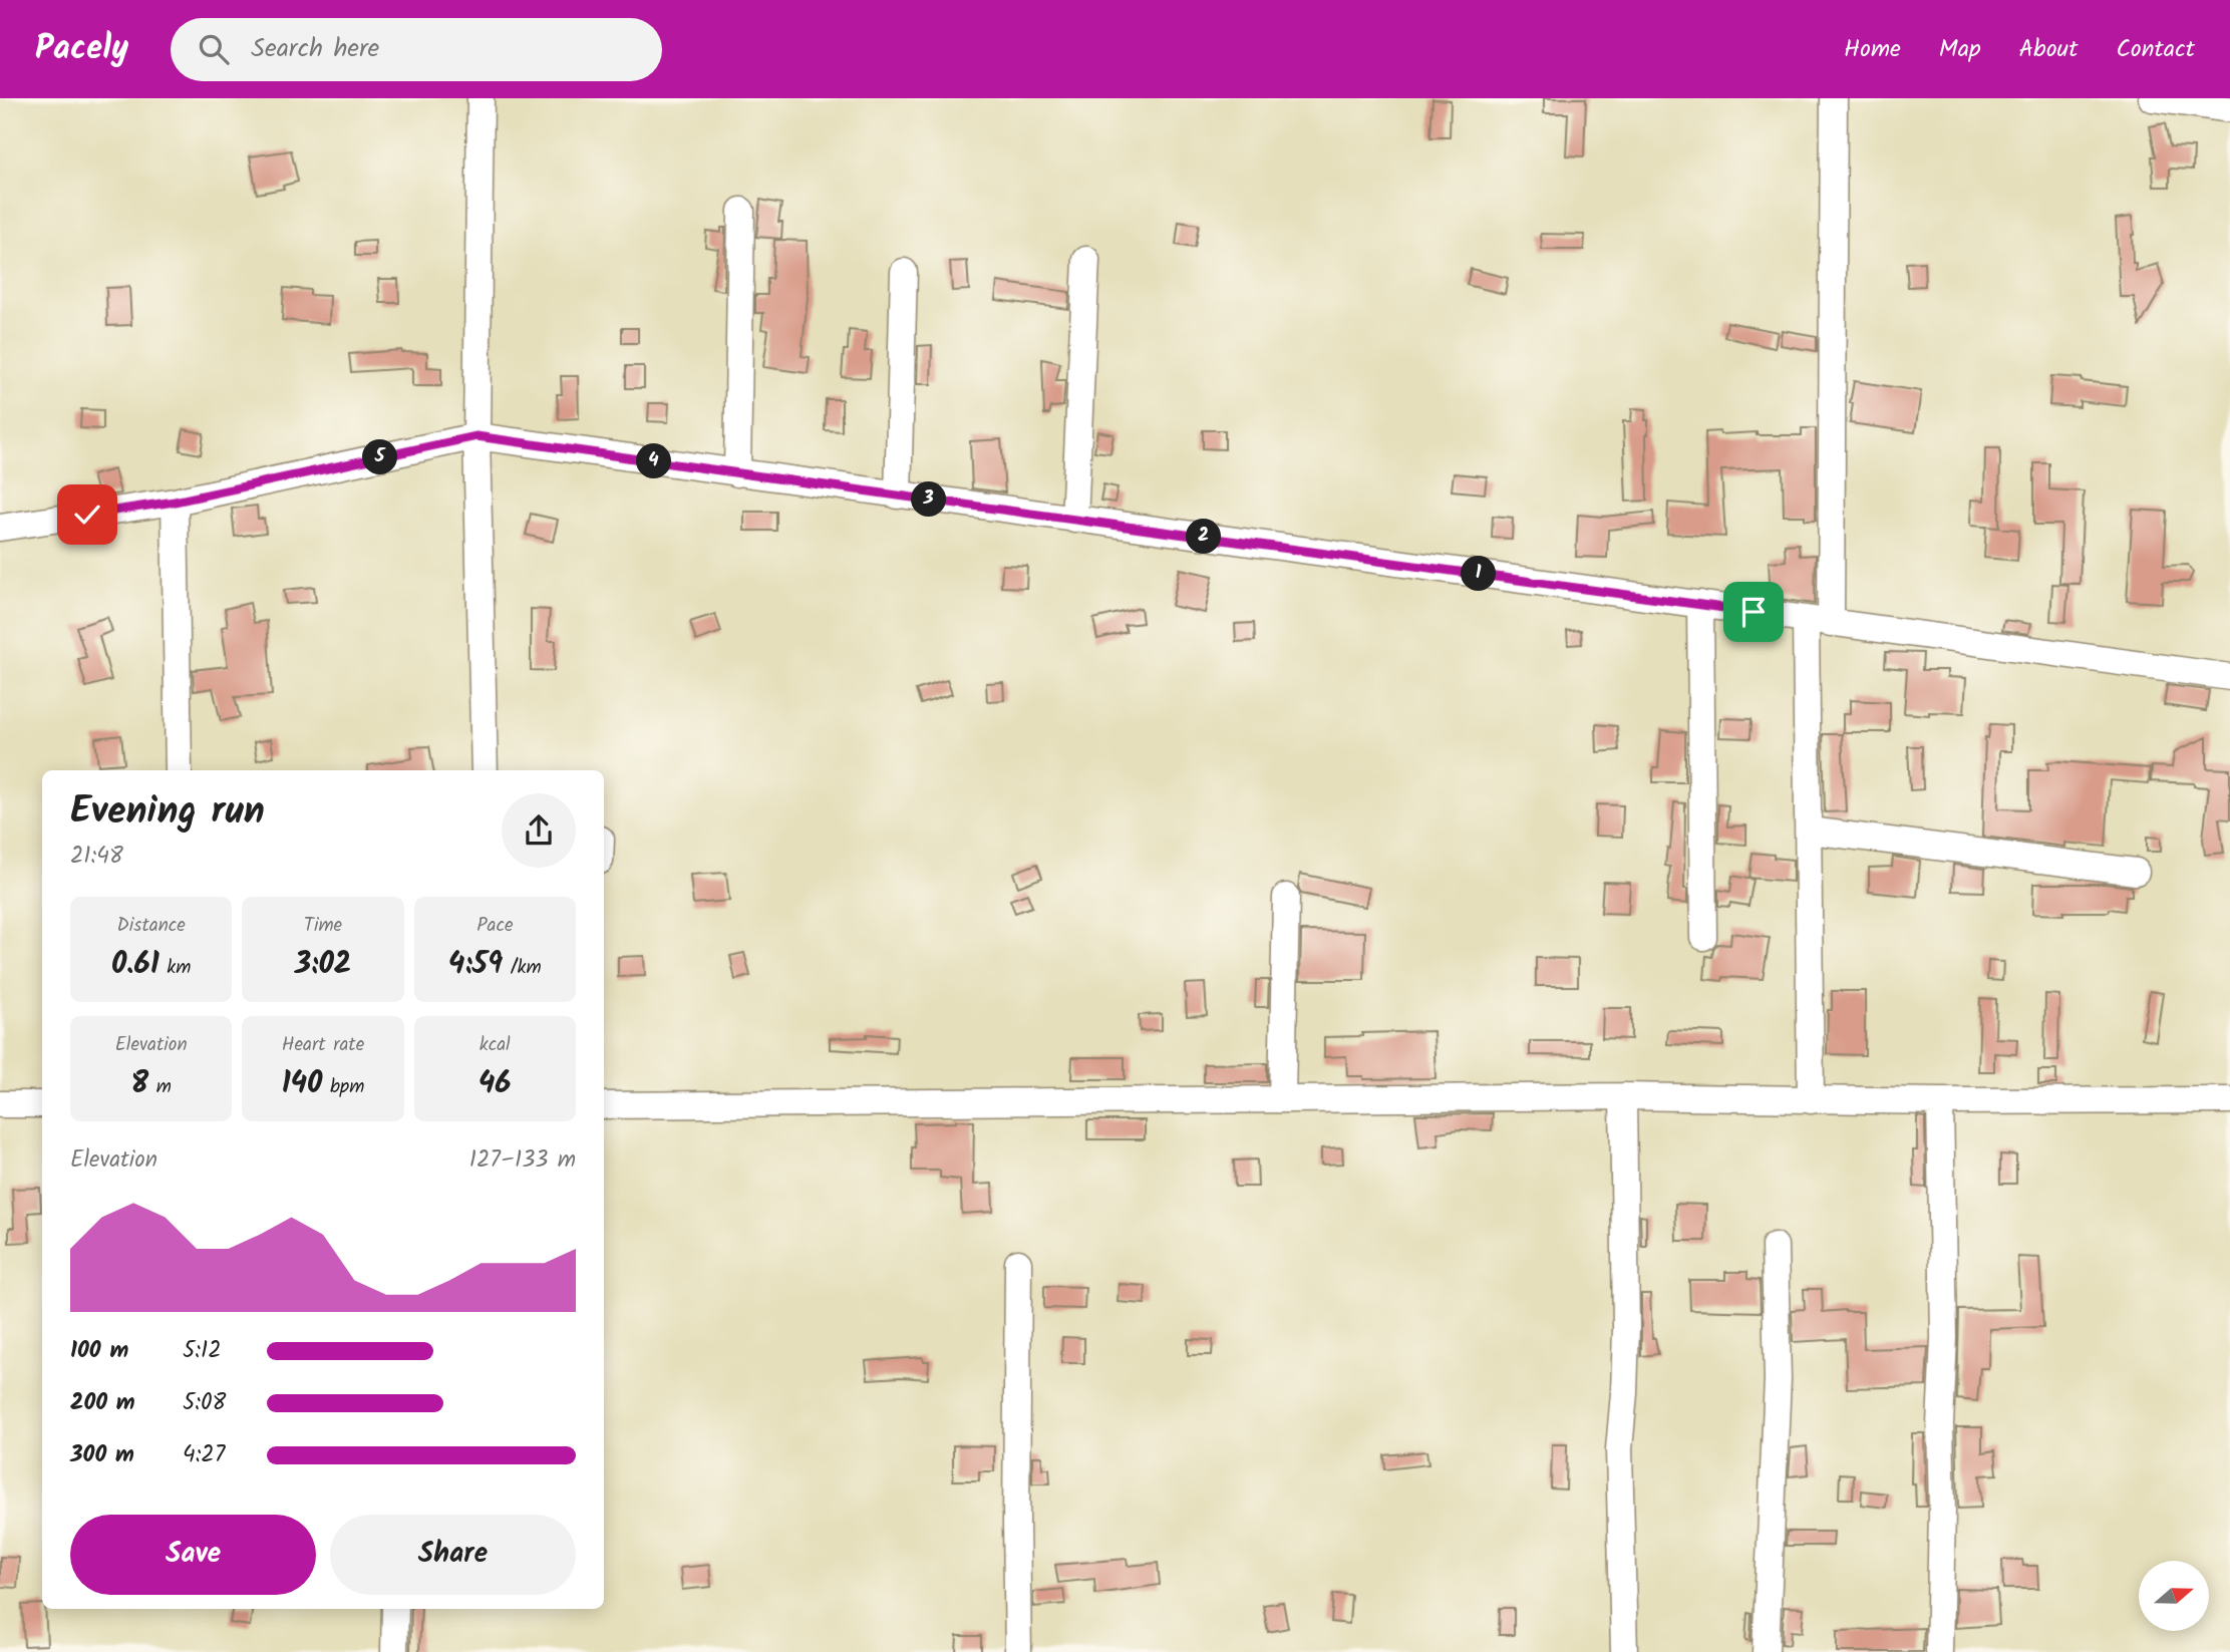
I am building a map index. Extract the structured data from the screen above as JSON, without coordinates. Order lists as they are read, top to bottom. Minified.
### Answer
{"north":"right","page":{"header":"Pacely","search":"Search here","nav":["Home","Map","About","Contact"],"pins":["5","4","3","2","1"],"heading":["Evening run","21:48"],"stats":[["Distance","0.61 km"],["Time","3:02"],["Pace","4:59 /km"],["Elevation","8 m"],["Heart rate","140 bpm"],["kcal","46"]],"chart":["Elevation","127–133 m"],"list":[{"name":"100 m","note":"5:12"},{"name":"200 m","note":"5:08"},{"name":"300 m","note":"4:27"}],"buttons":["Save","Share"]}}
